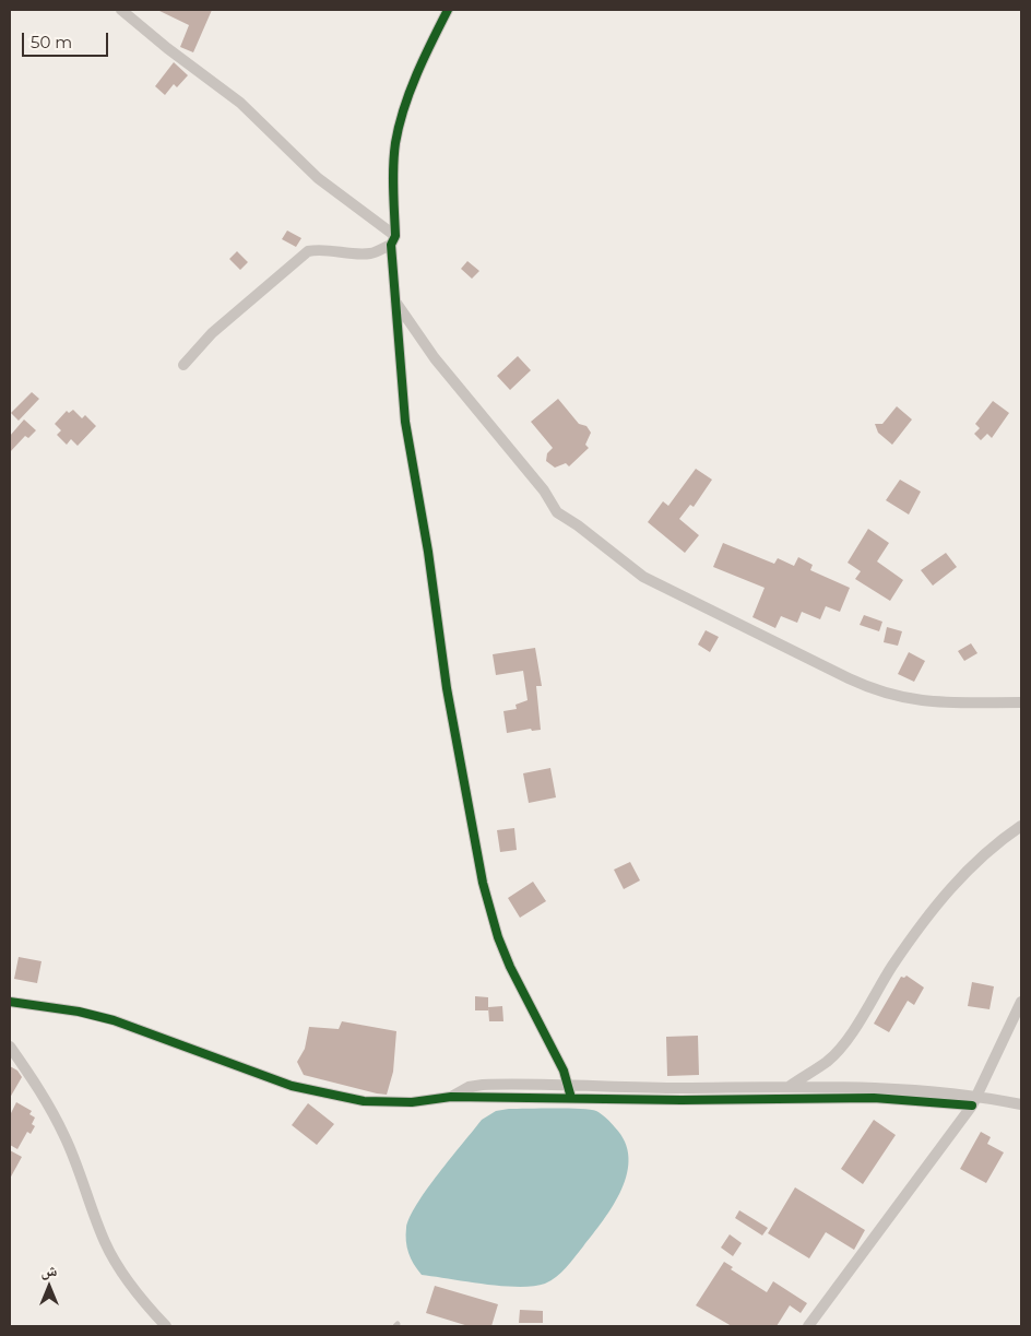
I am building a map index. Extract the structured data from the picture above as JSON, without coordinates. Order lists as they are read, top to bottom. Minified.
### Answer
{"scale_bar":"50 m","north":"top"}
